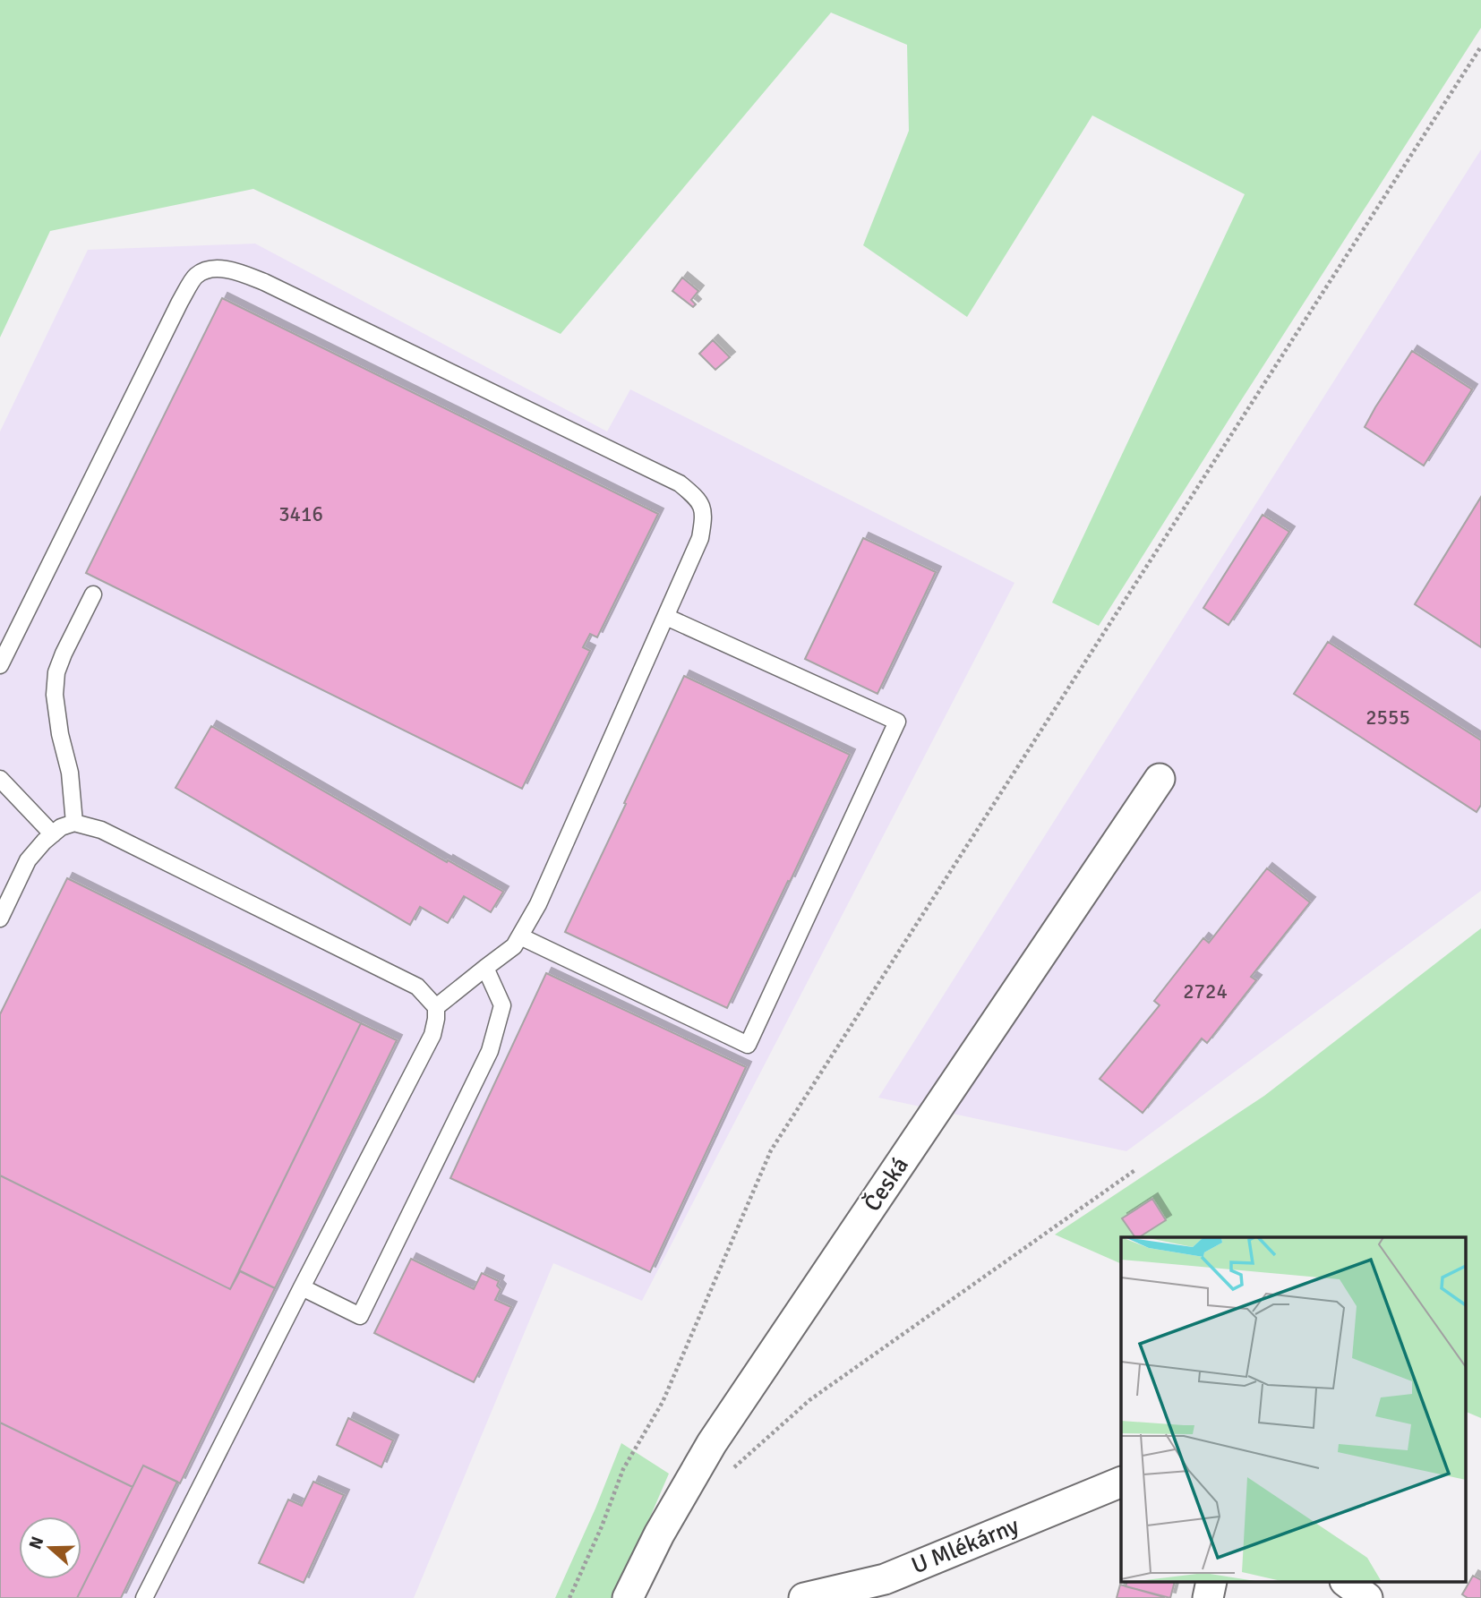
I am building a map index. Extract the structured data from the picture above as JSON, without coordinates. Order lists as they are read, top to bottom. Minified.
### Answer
{"streets":{"street":["Česká","U Mlékárny"]},"house_numbers":["3416","2555","2724"],"north":"left"}
